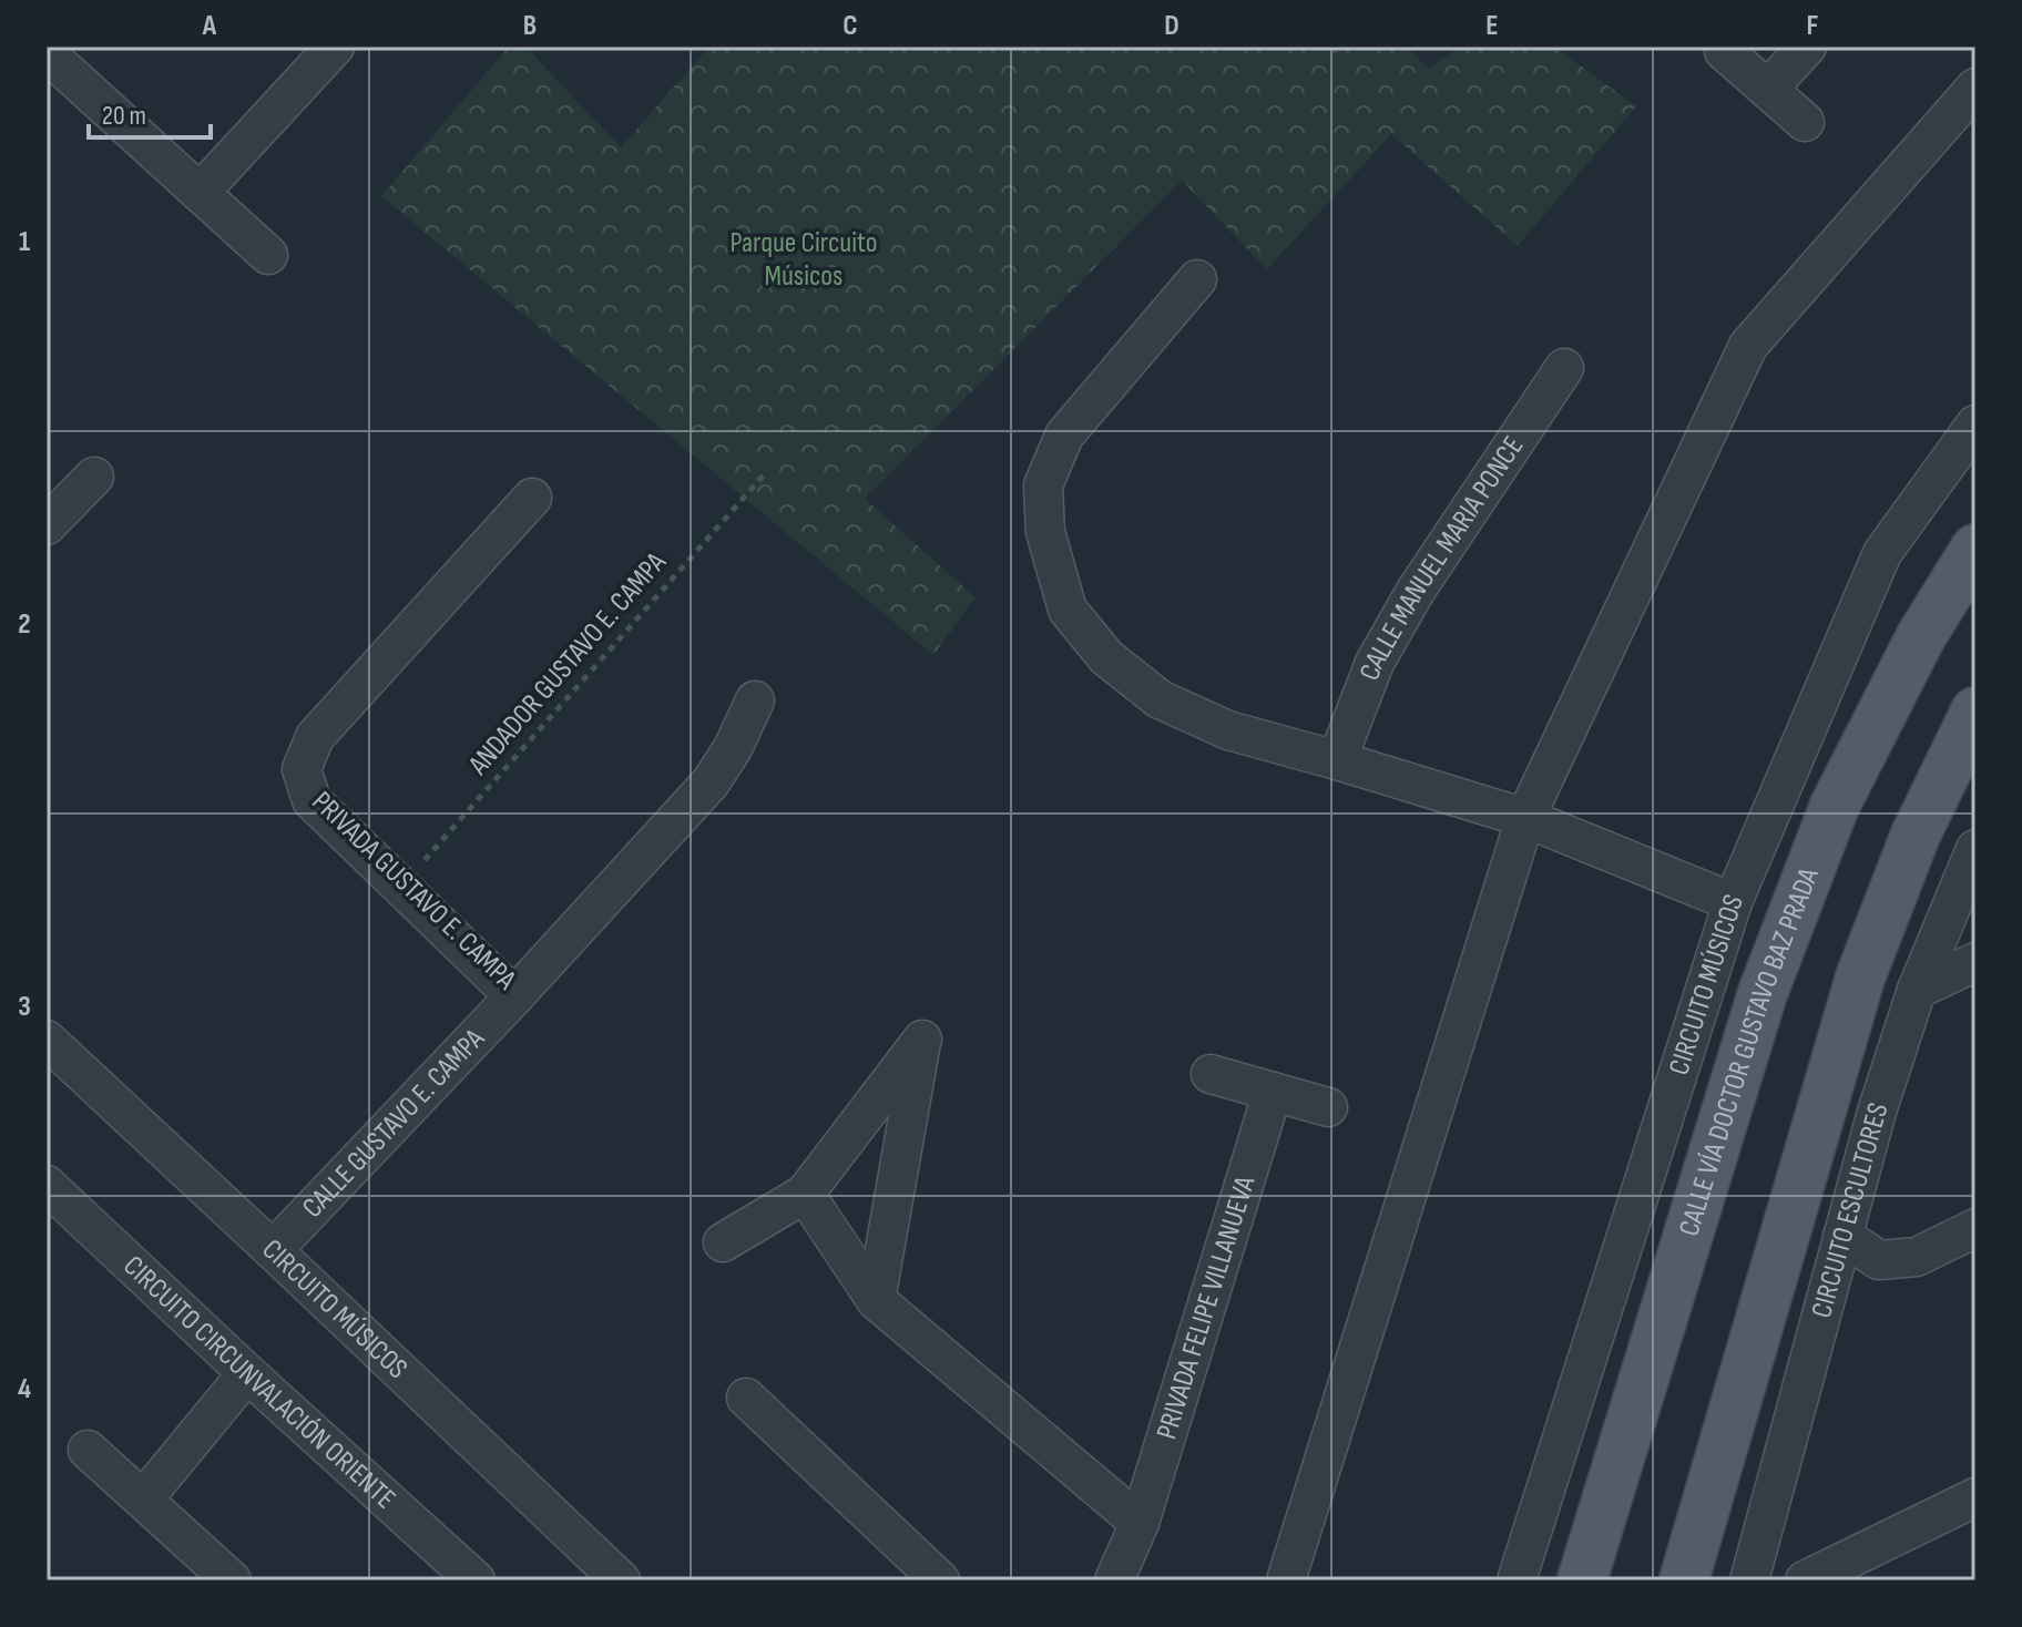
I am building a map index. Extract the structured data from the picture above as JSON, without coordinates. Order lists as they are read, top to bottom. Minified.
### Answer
{"streets":{"main road":["CALLE VÍA DOCTOR GUSTAVO BAZ PRADA"],"street":["CALLE MANUEL MARIA PONCE","PRIVADA GUSTAVO E. CAMPA","CIRCUITO MÚSICOS","CALLE GUSTAVO E. CAMPA","CIRCUITO ESCULTORES","PRIVADA FELIPE VILLANUEVA","CIRCUITO CIRCUNVALACIÓN ORIENTE"],"path":["ANDADOR GUSTAVO E. CAMPA"]},"crossings":[["ANDADOR GUSTAVO E. CAMPA","PRIVADA GUSTAVO E. CAMPA"],["PRIVADA GUSTAVO E. CAMPA","CALLE GUSTAVO E. CAMPA"],["CIRCUITO MÚSICOS","CALLE GUSTAVO E. CAMPA"]],"parks":["Parque Circuito Músicos"],"scale_bar":"20 m","grid":{"columns":["A","B","C","D","E","F"],"rows":["1","2","3","4"]}}
